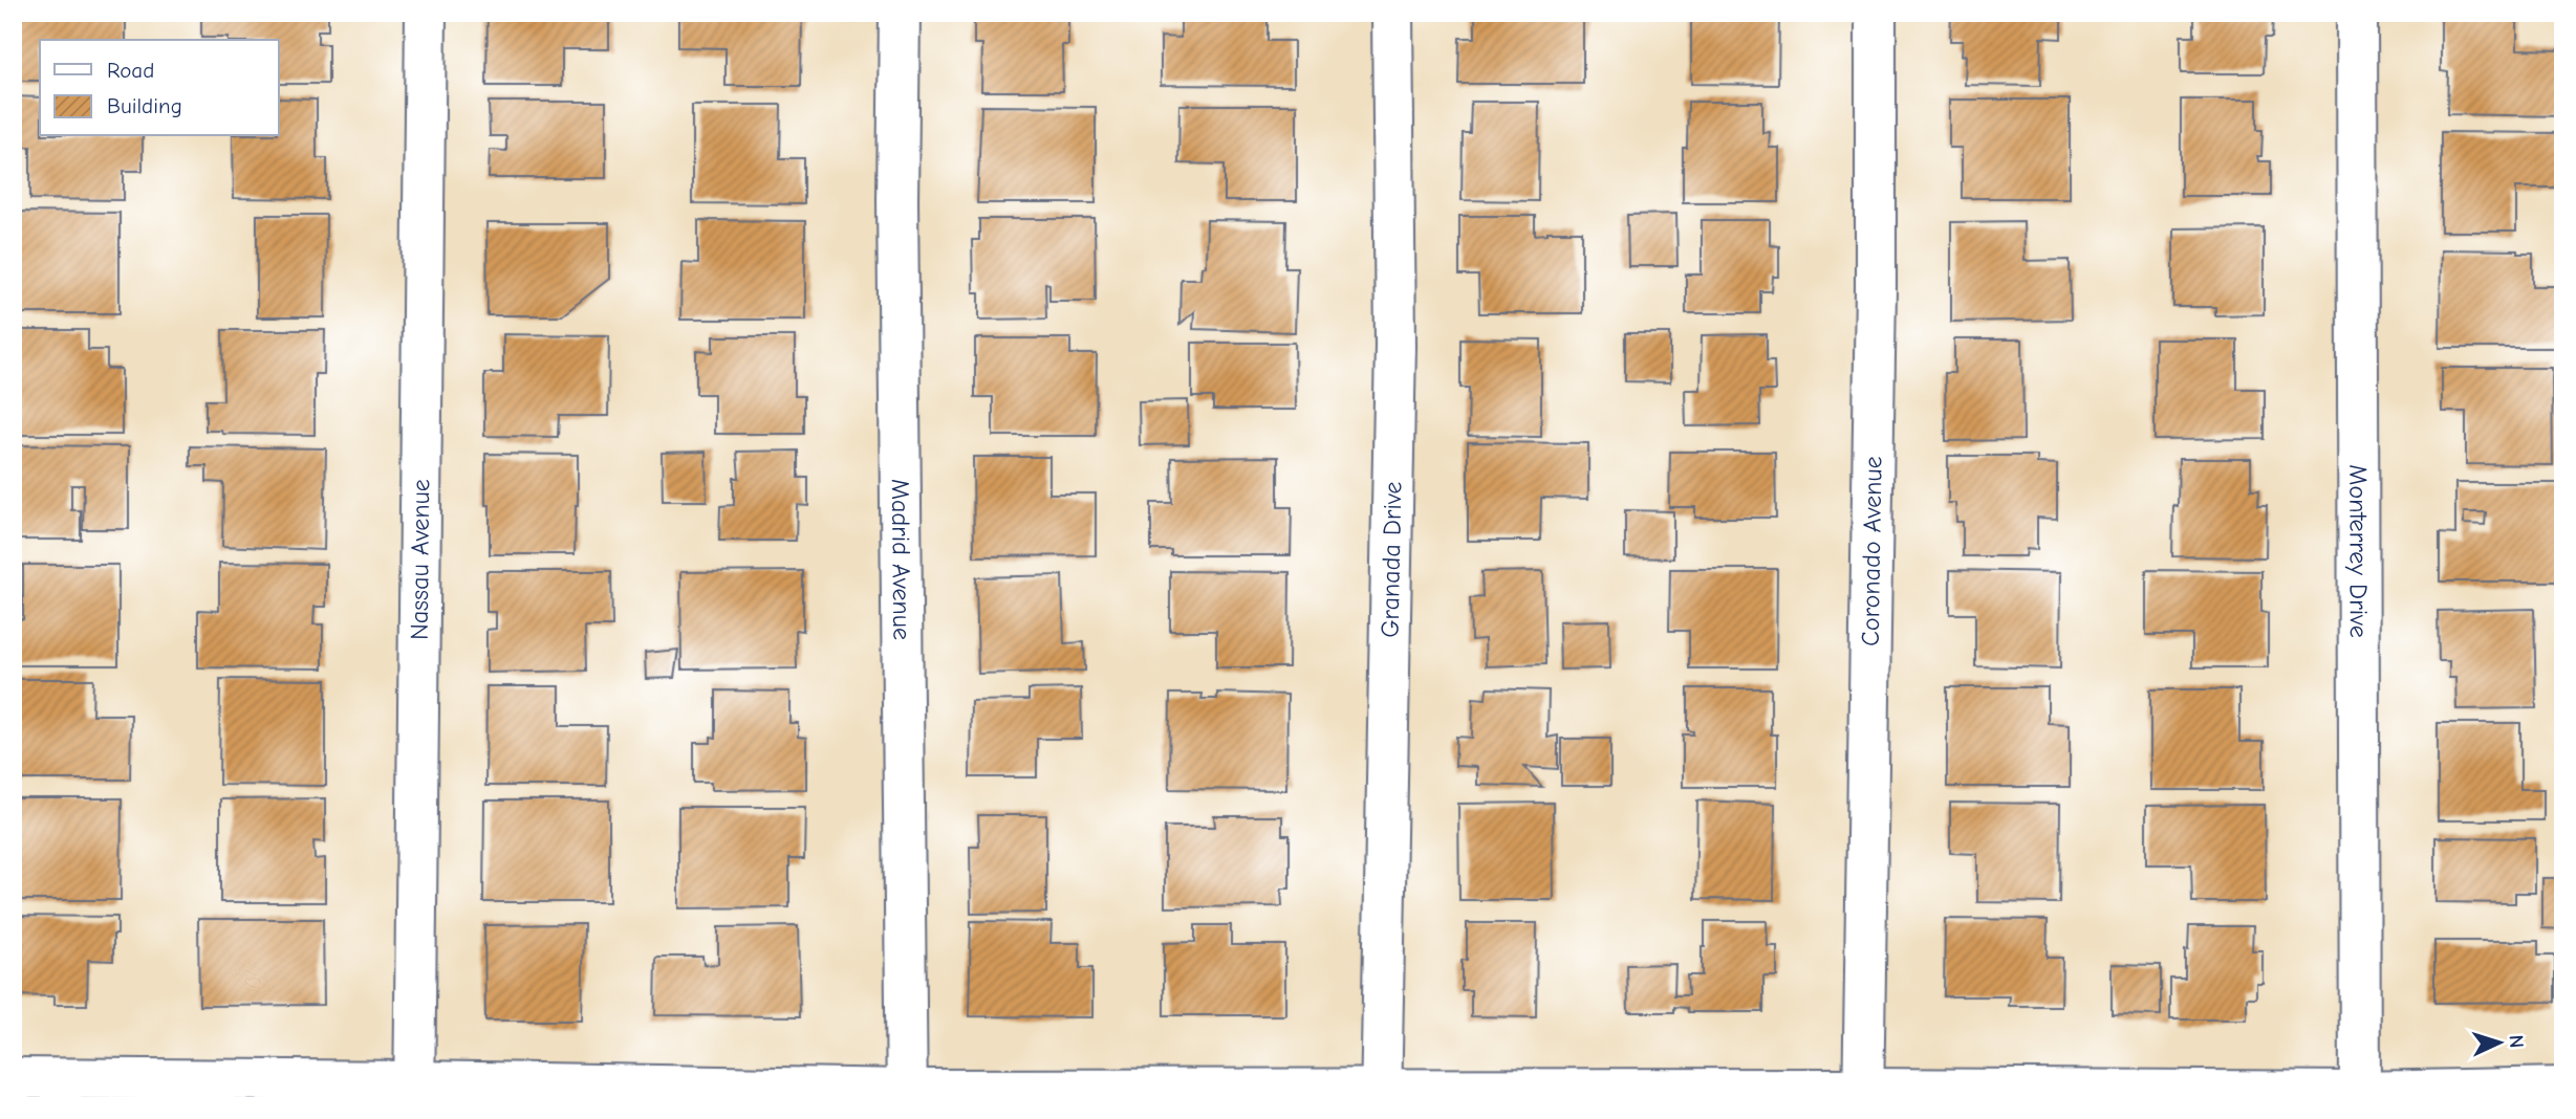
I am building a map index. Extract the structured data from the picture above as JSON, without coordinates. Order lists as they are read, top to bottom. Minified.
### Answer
{"streets":{"street":["Coronado Avenue","Monterrey Drive","Nassau Avenue","Madrid Avenue","Granada Drive"]},"legend":["Road","Building"],"north":"right"}
